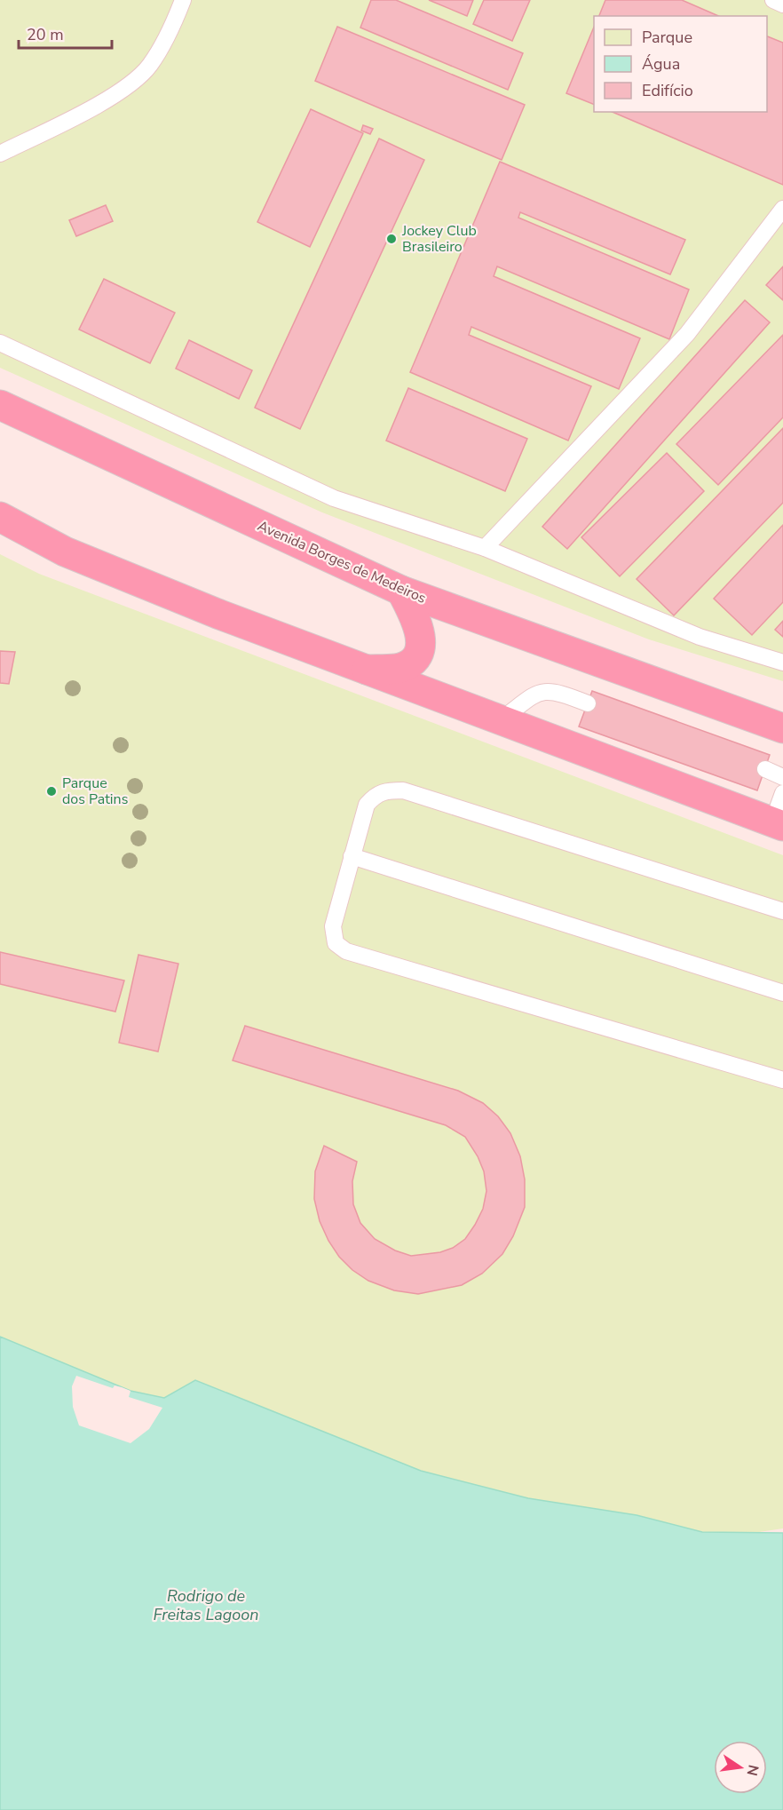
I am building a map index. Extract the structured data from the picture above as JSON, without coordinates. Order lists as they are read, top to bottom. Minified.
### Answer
{"streets":{"highway":["Avenida Borges de Medeiros"]},"water":["Rodrigo de Freitas Lagoon"],"places":["Jockey Club Brasileiro","Parque dos Patins"],"legend":["Parque","Água","Edifício"],"scale_bar":"20 m","north":"right"}
